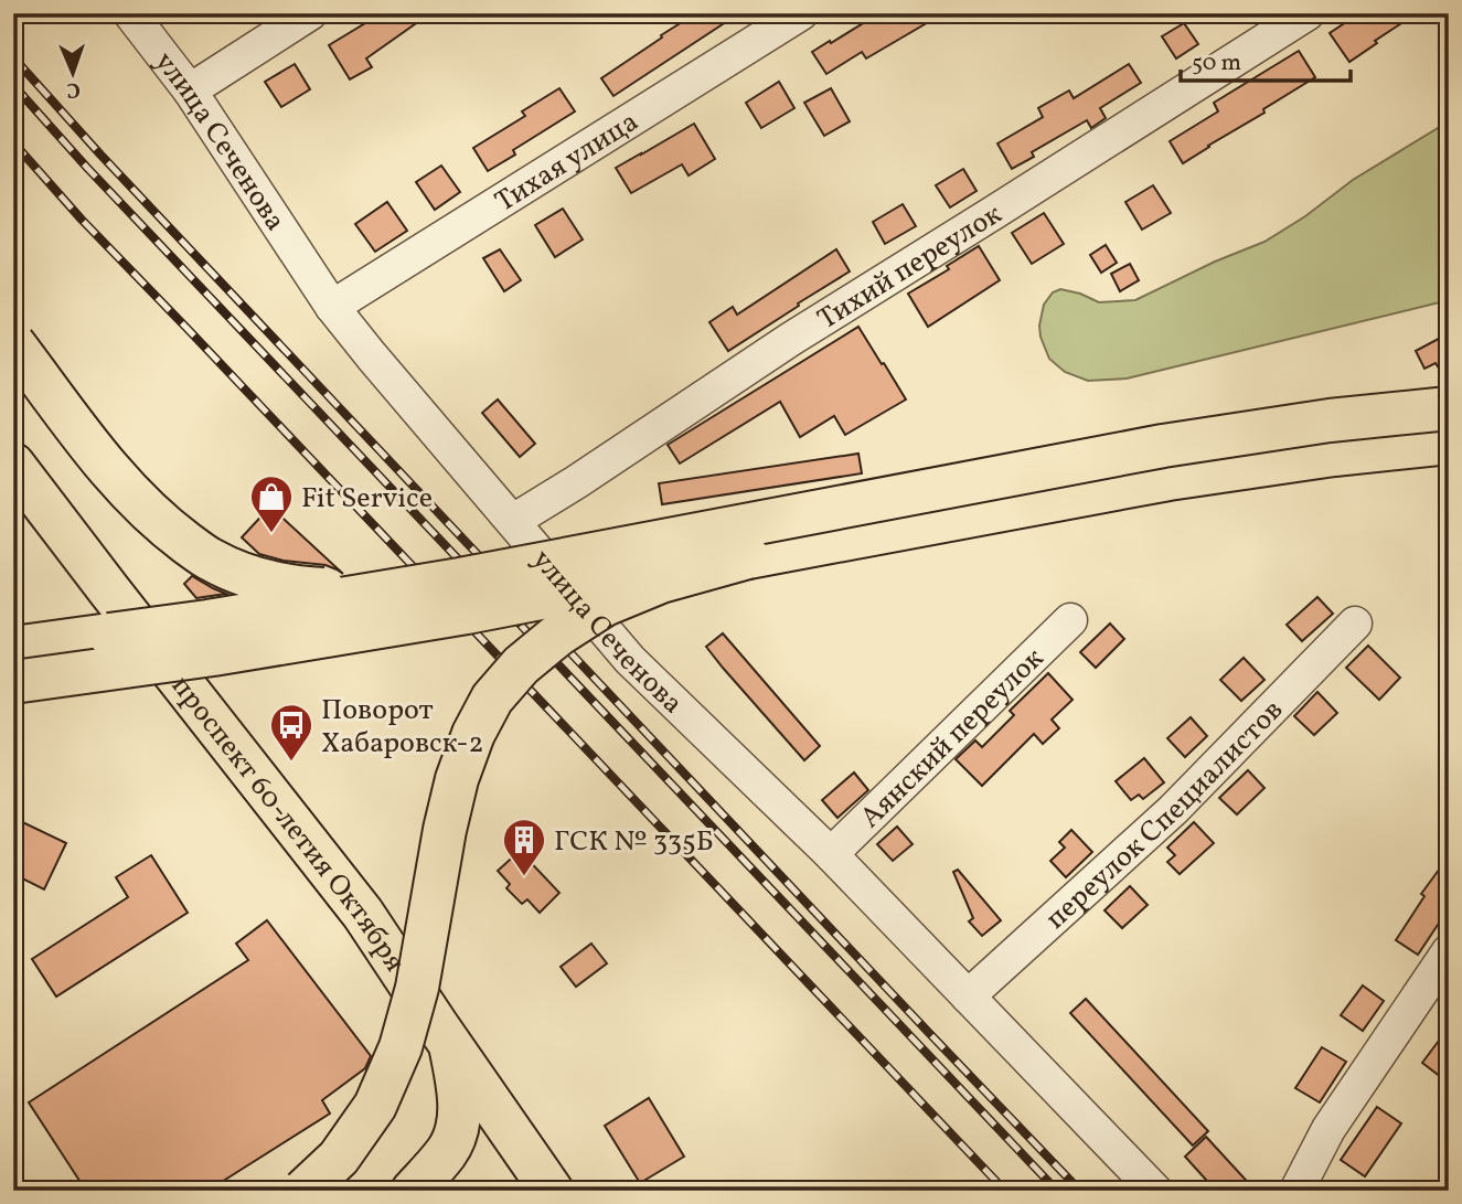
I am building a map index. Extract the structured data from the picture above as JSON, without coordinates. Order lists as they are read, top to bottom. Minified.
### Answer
{"streets":{"main road":["проспект 60-летия Октября"],"street":["улица Сеченова","Тихая улица","Тихий переулок","Аянский переулок","переулок Специалистов"]},"crossings":[["улица Сеченова","Тихая улица"],["улица Сеченова","Тихий переулок"],["улица Сеченова","Аянский переулок"],["улица Сеченова","переулок Специалистов"]],"places":{"shop":["Fit Service"],"bus stop":["Поворот Хабаровск-2"],"building":["ГСК № 335Б"]},"scale_bar":"50 m","north":"bottom"}
